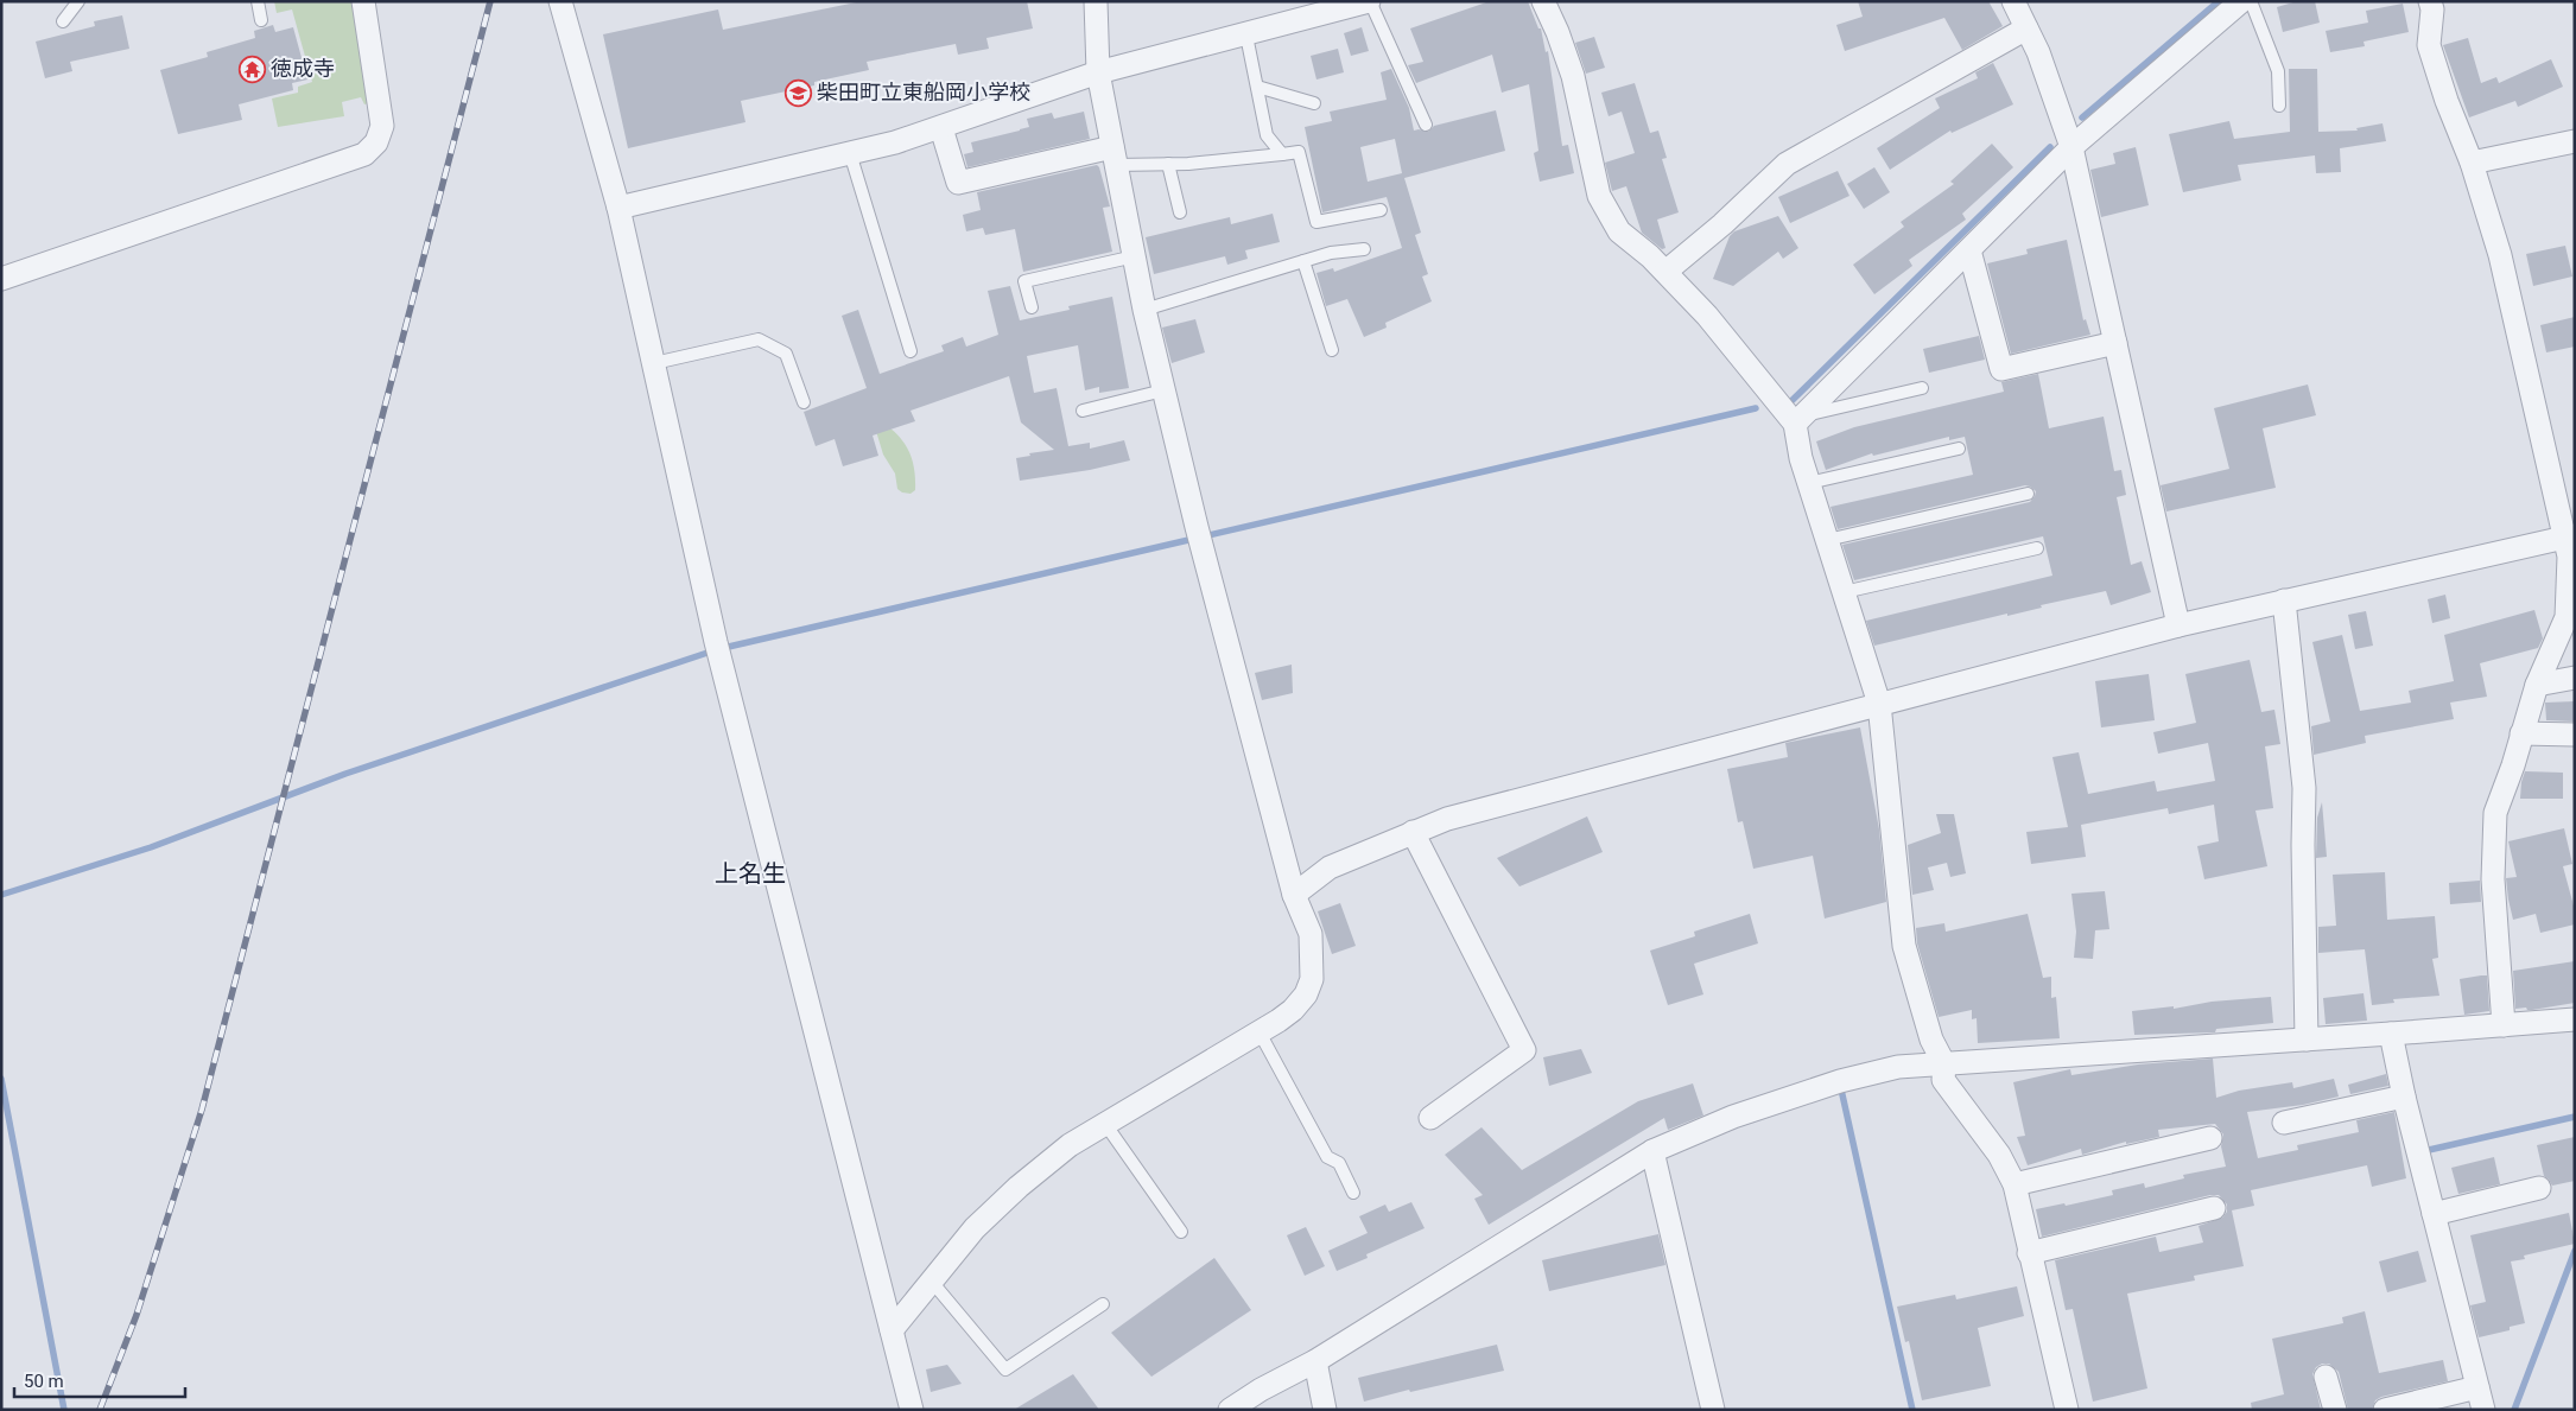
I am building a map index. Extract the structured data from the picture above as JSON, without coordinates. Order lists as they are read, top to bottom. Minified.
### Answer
{"districts":["上名生"],"places":{"temple":["徳成寺"],"school or university":["柴田町立東船岡小学校"]},"scale_bar":"50 m"}
